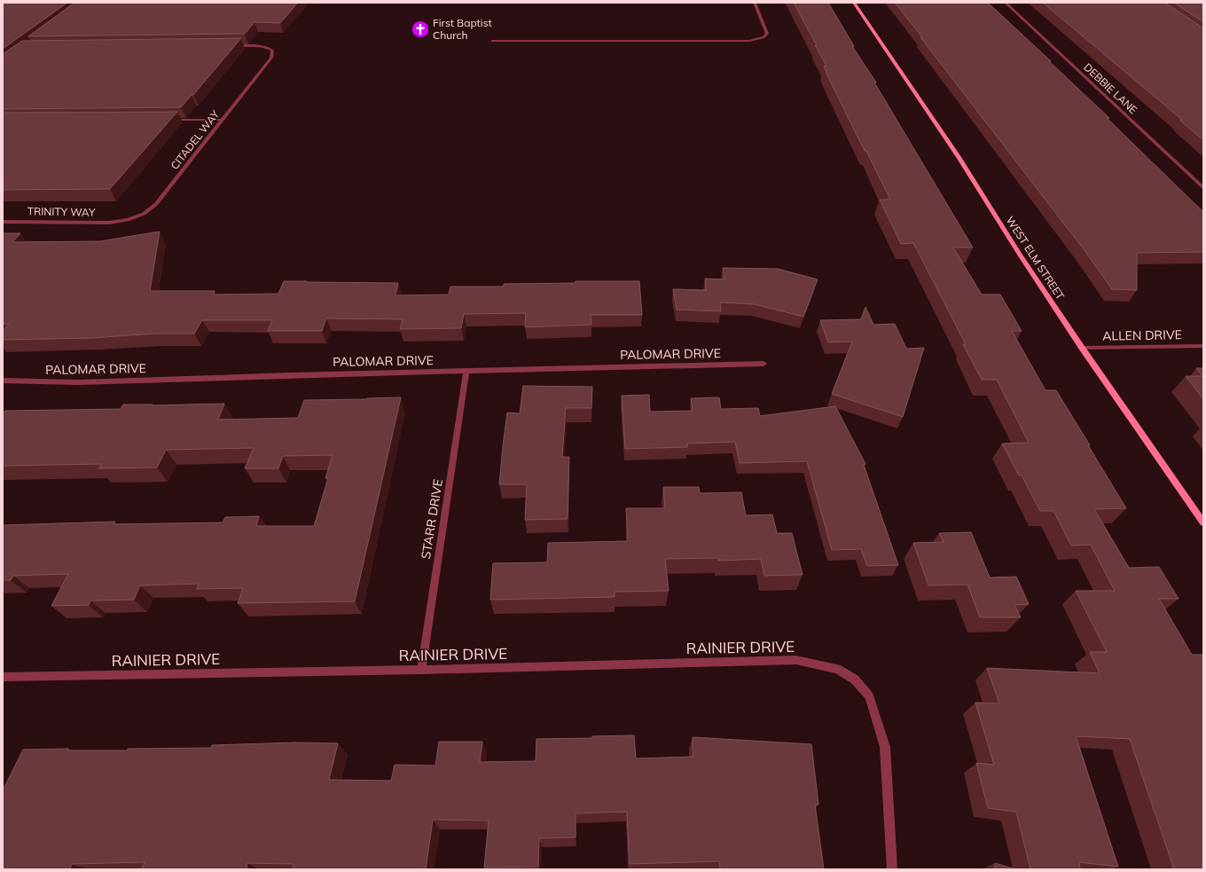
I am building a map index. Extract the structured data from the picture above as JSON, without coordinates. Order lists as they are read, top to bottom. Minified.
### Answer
{"streets":{"street":["DEBBIE LANE","CITADEL WAY","TRINITY WAY","WEST ELM STREET","ALLEN DRIVE","PALOMAR DRIVE","STARR DRIVE","RAINIER DRIVE"]},"crossings":[["CITADEL WAY","TRINITY WAY"],["WEST ELM STREET","ALLEN DRIVE"],["PALOMAR DRIVE","STARR DRIVE"],["STARR DRIVE","RAINIER DRIVE"]],"places":{"church":["First Baptist Church"]}}
